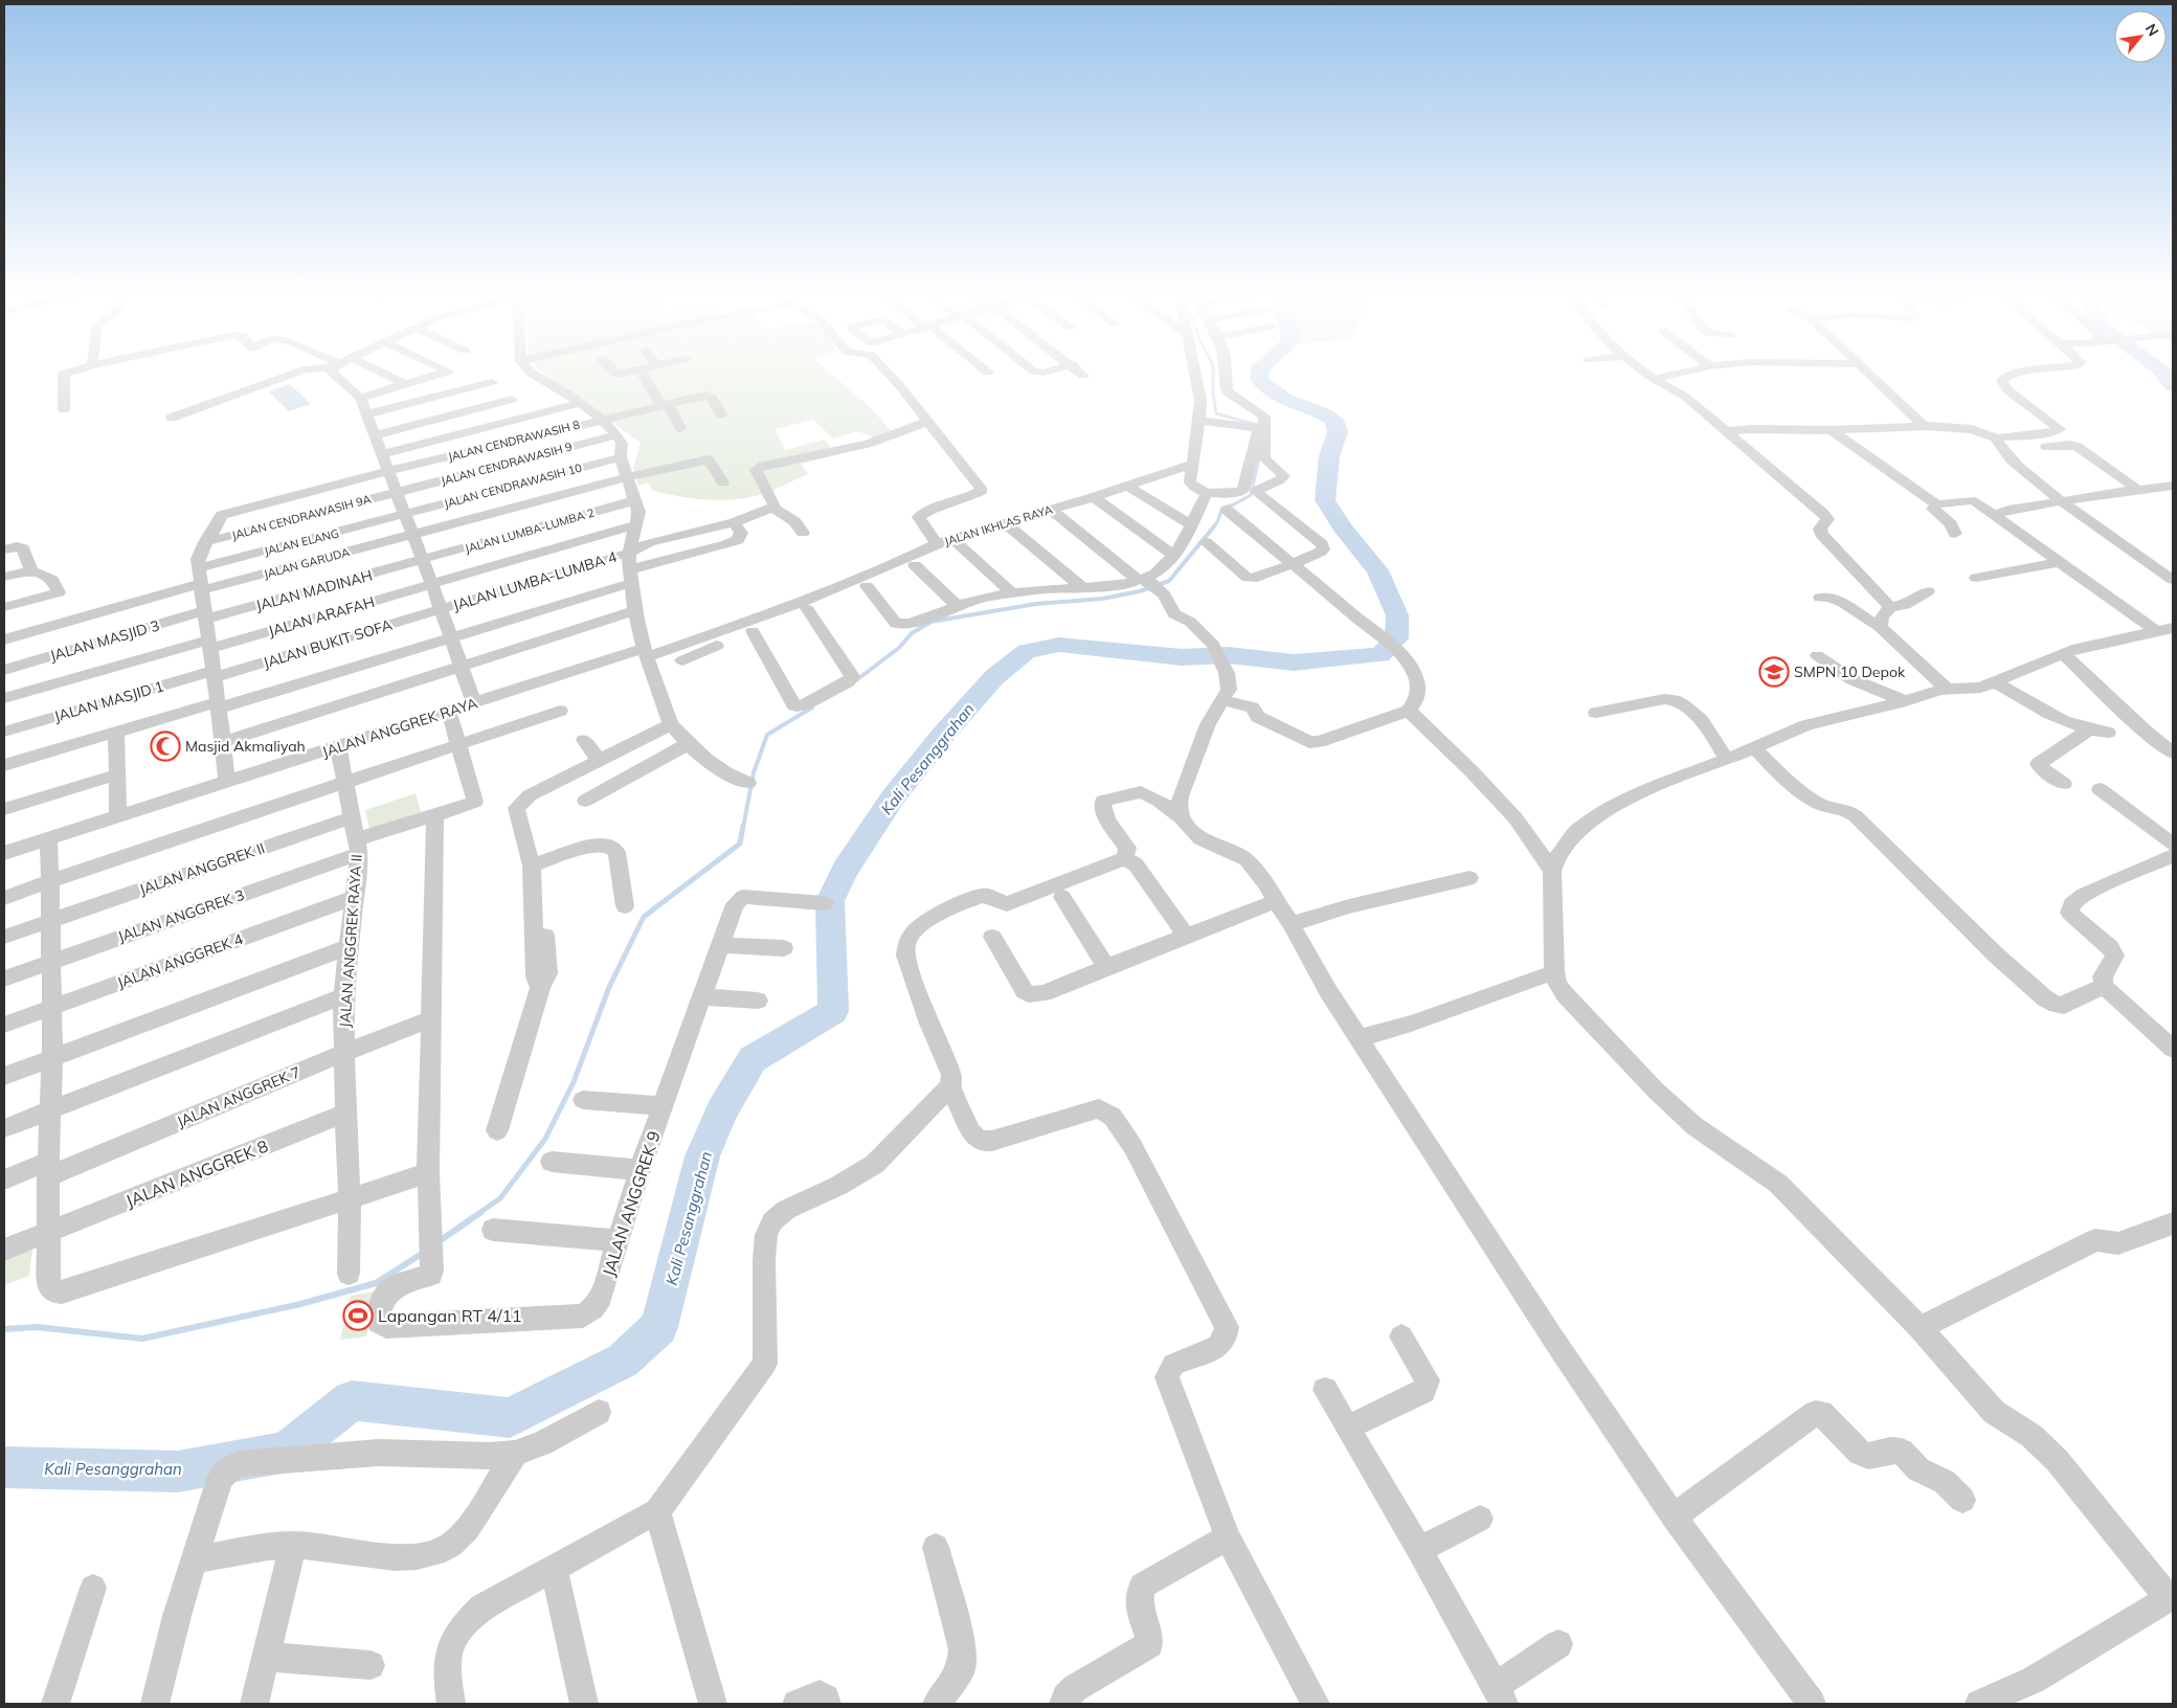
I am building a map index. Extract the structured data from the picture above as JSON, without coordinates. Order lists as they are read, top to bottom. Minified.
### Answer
{"streets":{"street":["JALAN CENDRAWASIH 8","JALAN CENDRAWASIH 9","JALAN CENDRAWASIH 10","JALAN CENDRAWASIH 9A","JALAN IKHLAS RAYA","JALAN LUMBA-LUMBA 2","JALAN ELANG","JALAN GARUDA","JALAN LUMBA-LUMBA 4","JALAN MADINAH","JALAN ARAFAH","JALAN MASJID 3","JALAN BUKIT SOFA","JALAN MASJID 1","JALAN ANGGREK RAYA","JALAN ANGGREK II","JALAN ANGGREK 3","JALAN ANGGREK RAYA II","JALAN ANGGREK 4","JALAN ANGGREK 7","JALAN ANGGREK 8","JALAN ANGGREK 9"]},"crossings":[["JALAN CENDRAWASIH 8","JALAN CENDRAWASIH 9A"],["JALAN CENDRAWASIH 8","JALAN ELANG"],["JALAN CENDRAWASIH 8","JALAN GARUDA"],["JALAN CENDRAWASIH 9","JALAN CENDRAWASIH 9A"],["JALAN CENDRAWASIH 10","JALAN ELANG"],["JALAN IKHLAS RAYA","JALAN ANGGREK RAYA"],["JALAN LUMBA-LUMBA 2","JALAN MADINAH"],["JALAN ELANG","JALAN GARUDA"],["JALAN LUMBA-LUMBA 4","JALAN BUKIT SOFA"],["JALAN MADINAH","JALAN MASJID 3"],["JALAN BUKIT SOFA","JALAN MASJID 1"],["JALAN ANGGREK RAYA","JALAN ANGGREK RAYA II"],["JALAN ANGGREK II","JALAN ANGGREK RAYA II"],["JALAN ANGGREK 3","JALAN ANGGREK RAYA II"],["JALAN ANGGREK RAYA II","JALAN ANGGREK 4"],["JALAN ANGGREK RAYA II","JALAN ANGGREK 7"],["JALAN ANGGREK RAYA II","JALAN ANGGREK 8"]],"water":["Kali Pesanggrahan"],"places":{"school or university":["SMPN 10 Depok"],"mosque":["Masjid Akmaliyah"],"sports":["Lapangan RT 4/11"]},"north":"top right"}
